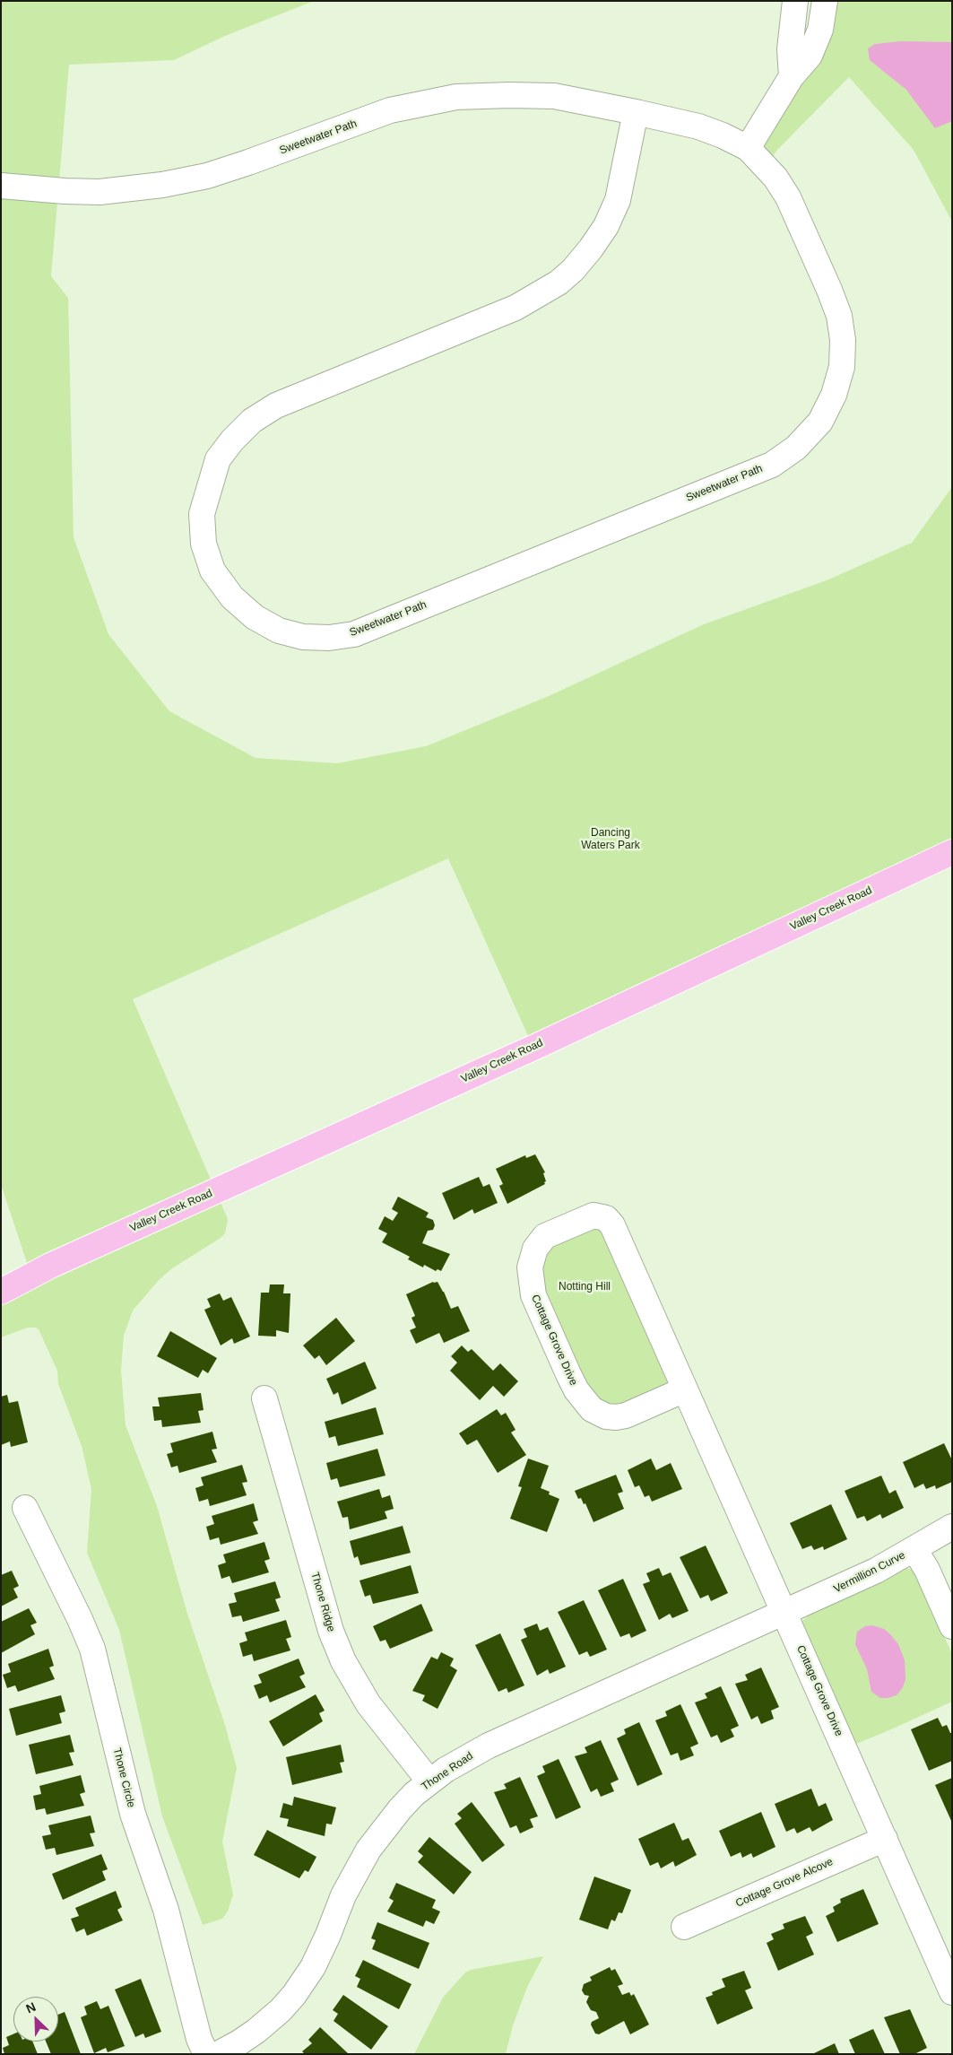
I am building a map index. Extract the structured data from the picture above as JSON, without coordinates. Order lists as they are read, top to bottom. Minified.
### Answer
{"streets":{"main road":["Valley Creek Road"],"street":["Sweetwater Path","Cottage Grove Drive","Vermillion Curve","Thone Ridge","Thone Road","Thone Circle","Cottage Grove Alcove"]},"crossings":[["Cottage Grove Drive","Vermillion Curve"],["Cottage Grove Drive","Thone Road"],["Cottage Grove Drive","Cottage Grove Alcove"],["Vermillion Curve","Thone Road"],["Thone Ridge","Thone Road"]],"parks":["Dancing Waters Park","Notting Hill"],"north":"top left"}
